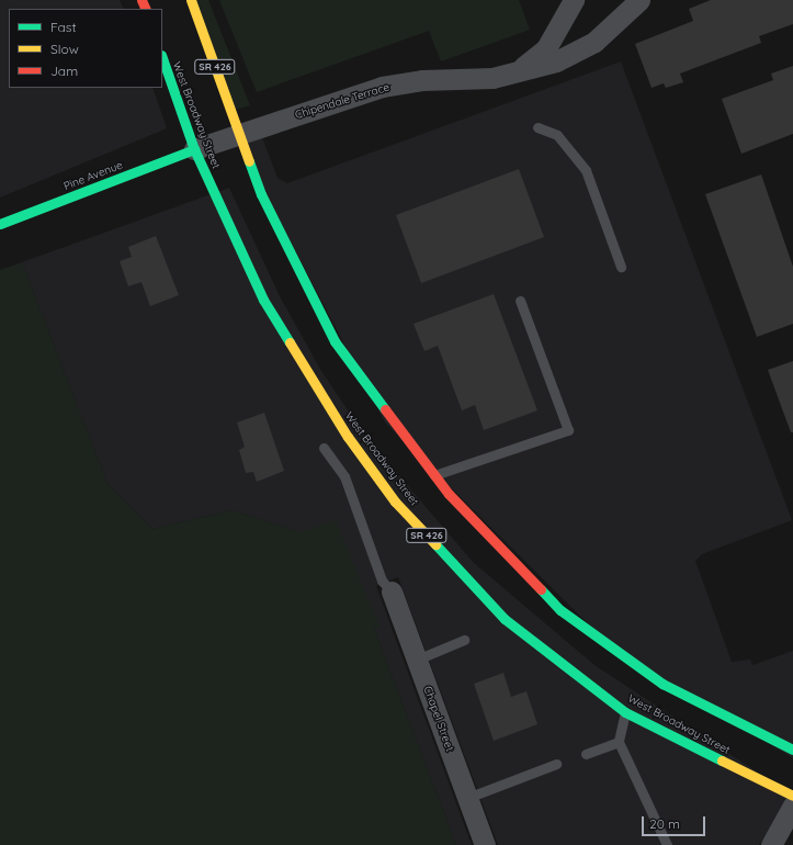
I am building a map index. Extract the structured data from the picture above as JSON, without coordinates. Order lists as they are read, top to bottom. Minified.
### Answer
{"streets":{"main road":["SR 426","West Broadway Street","Pine Avenue"],"street":["Chipendale Terrace","Chapel Street"]},"crossings":[["SR 426","Chipendale Terrace"],["Chipendale Terrace","West Broadway Street"],["Chipendale Terrace","Pine Avenue"],["West Broadway Street","Pine Avenue"]],"legend":["Fast","Slow","Jam"],"scale_bar":"20 m"}
